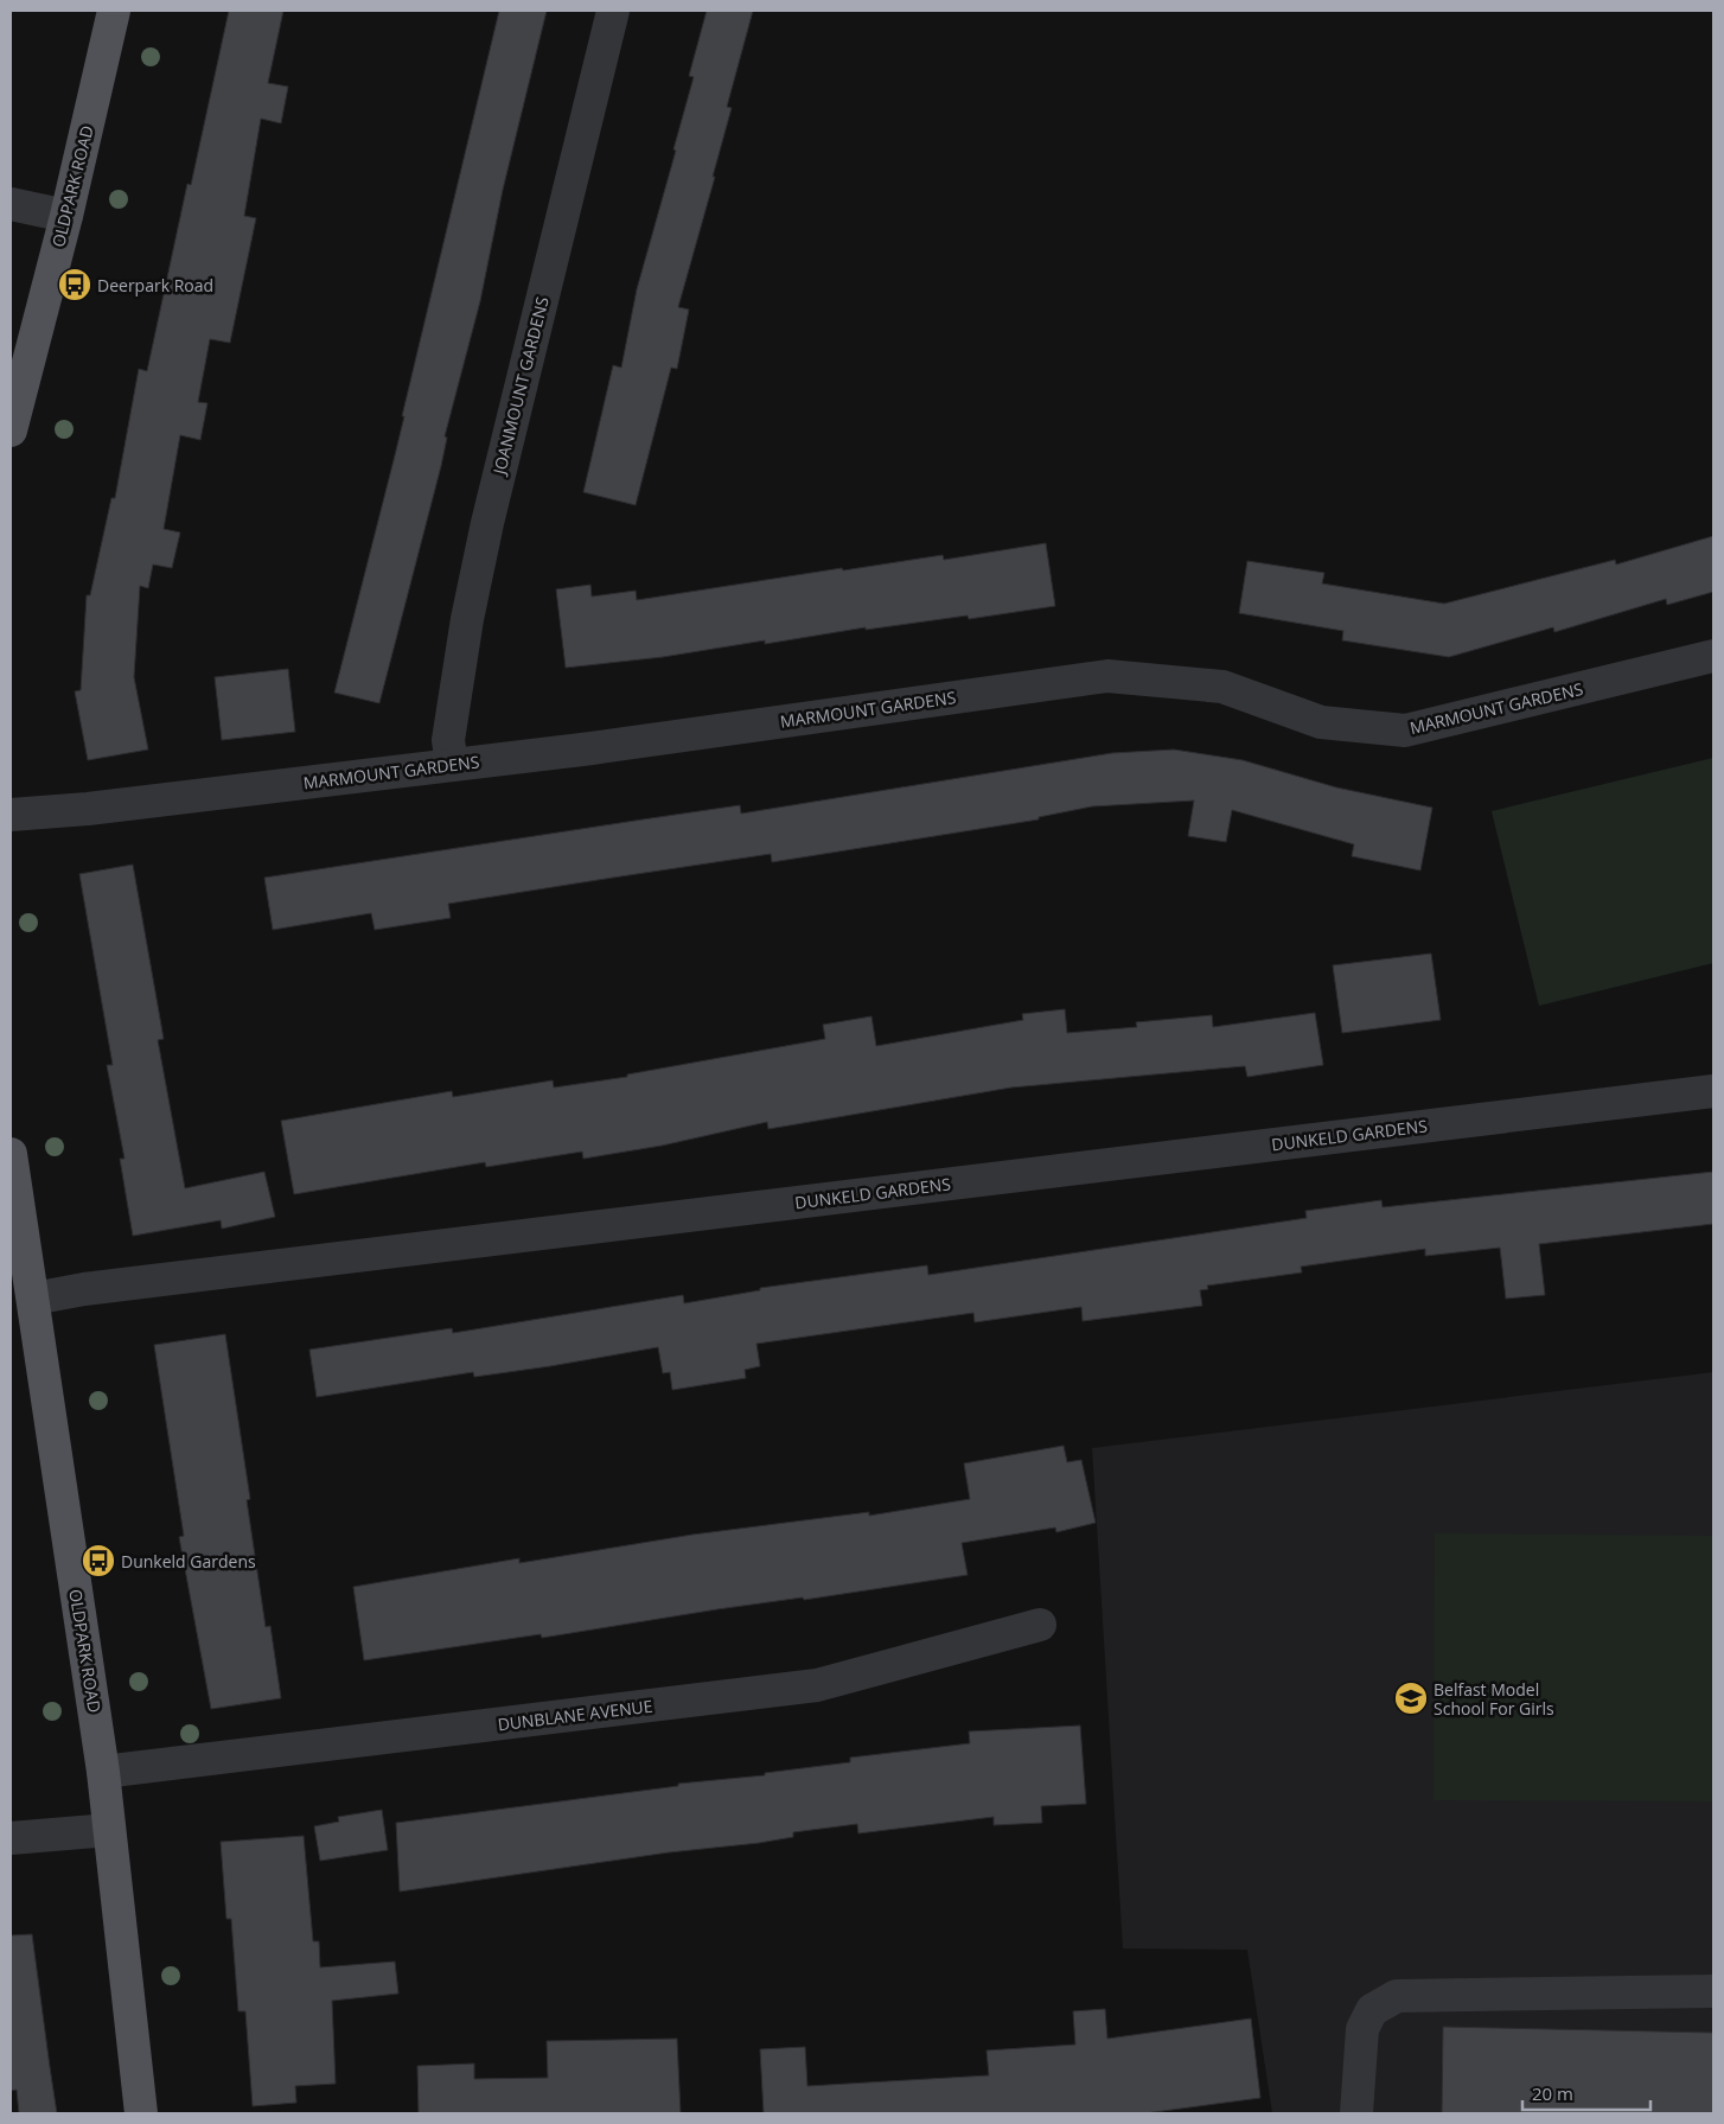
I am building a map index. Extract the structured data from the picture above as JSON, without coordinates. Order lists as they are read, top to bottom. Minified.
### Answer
{"streets":{"main road":["OLDPARK ROAD"],"street":["JOANMOUNT GARDENS","MARMOUNT GARDENS","DUNKELD GARDENS","DUNBLANE AVENUE"]},"crossings":[["OLDPARK ROAD","DUNKELD GARDENS"],["OLDPARK ROAD","DUNBLANE AVENUE"],["JOANMOUNT GARDENS","MARMOUNT GARDENS"]],"places":{"bus stop":["Deerpark Road","Dunkeld Gardens"],"school or university":["Belfast Model School For Girls"]},"scale_bar":"20 m"}
